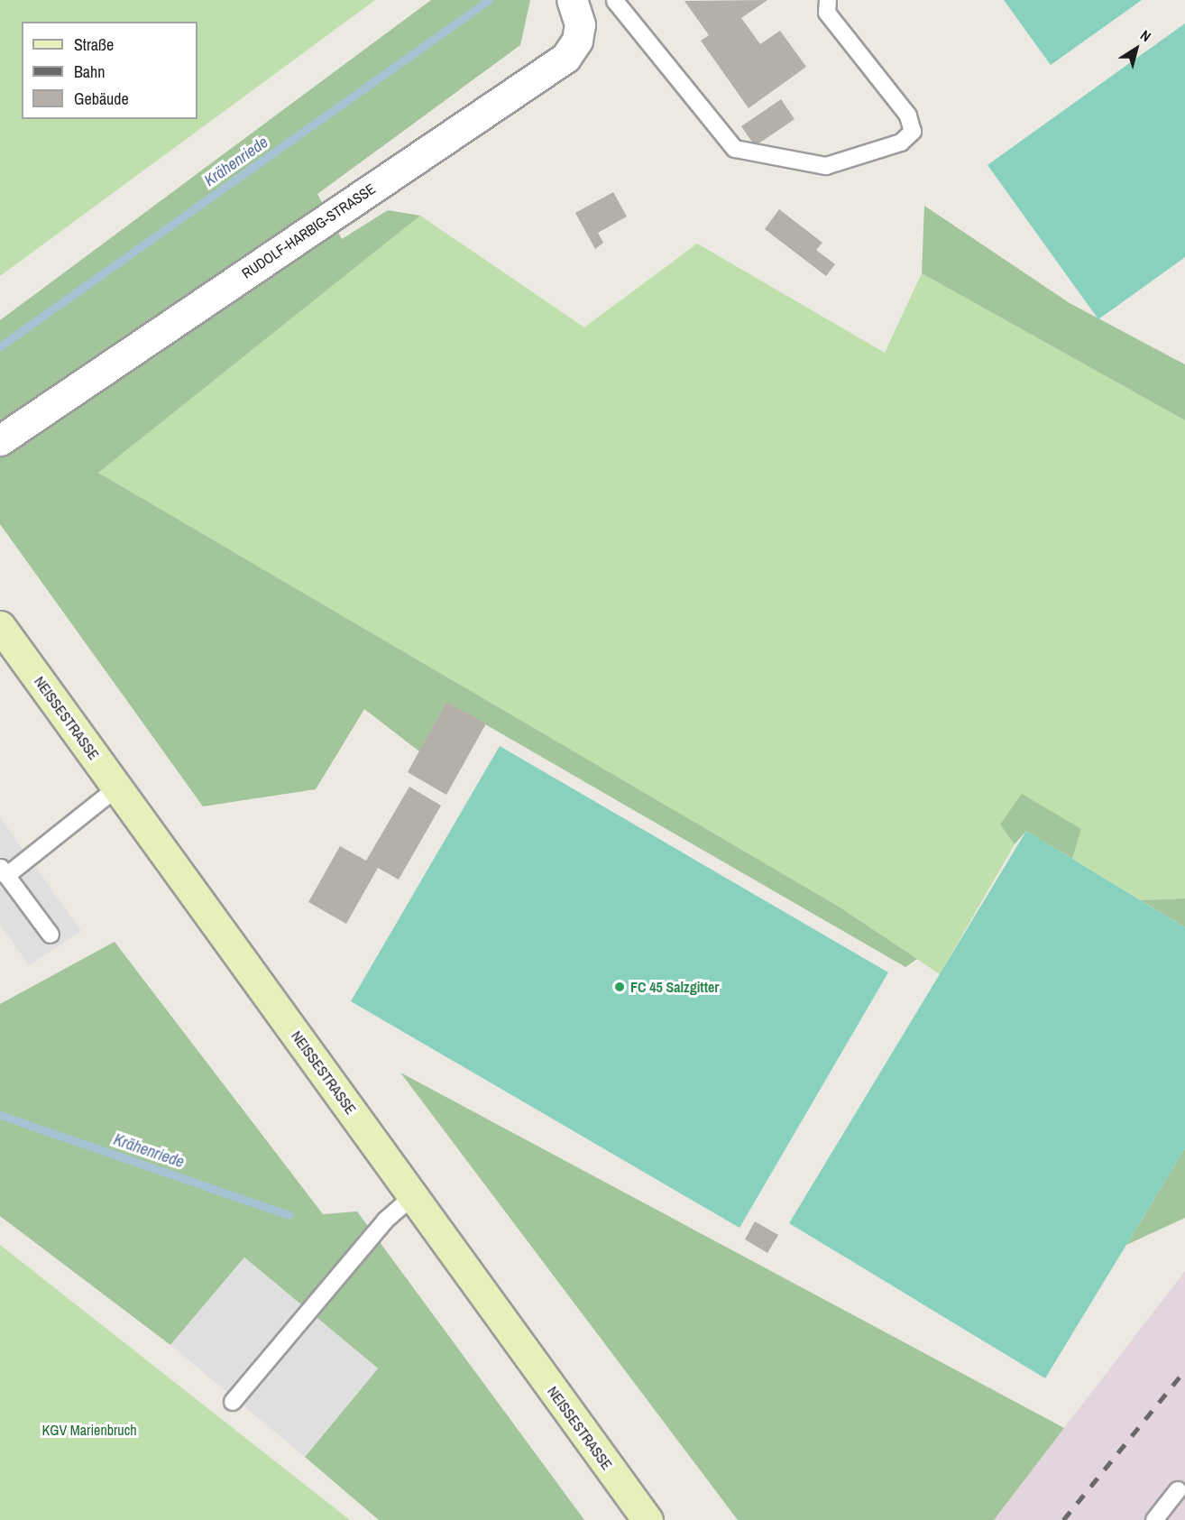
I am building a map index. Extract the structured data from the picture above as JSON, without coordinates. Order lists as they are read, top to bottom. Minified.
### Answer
{"streets":{"street":["RUDOLF-HARBIG-STRASSE","NEISSESTRASSE"]},"water":["Krähenriede"],"parks":["KGV Marienbruch"],"places":["FC 45 Salzgitter"],"legend":["Straße","Bahn","Gebäude"],"north":"top right"}
